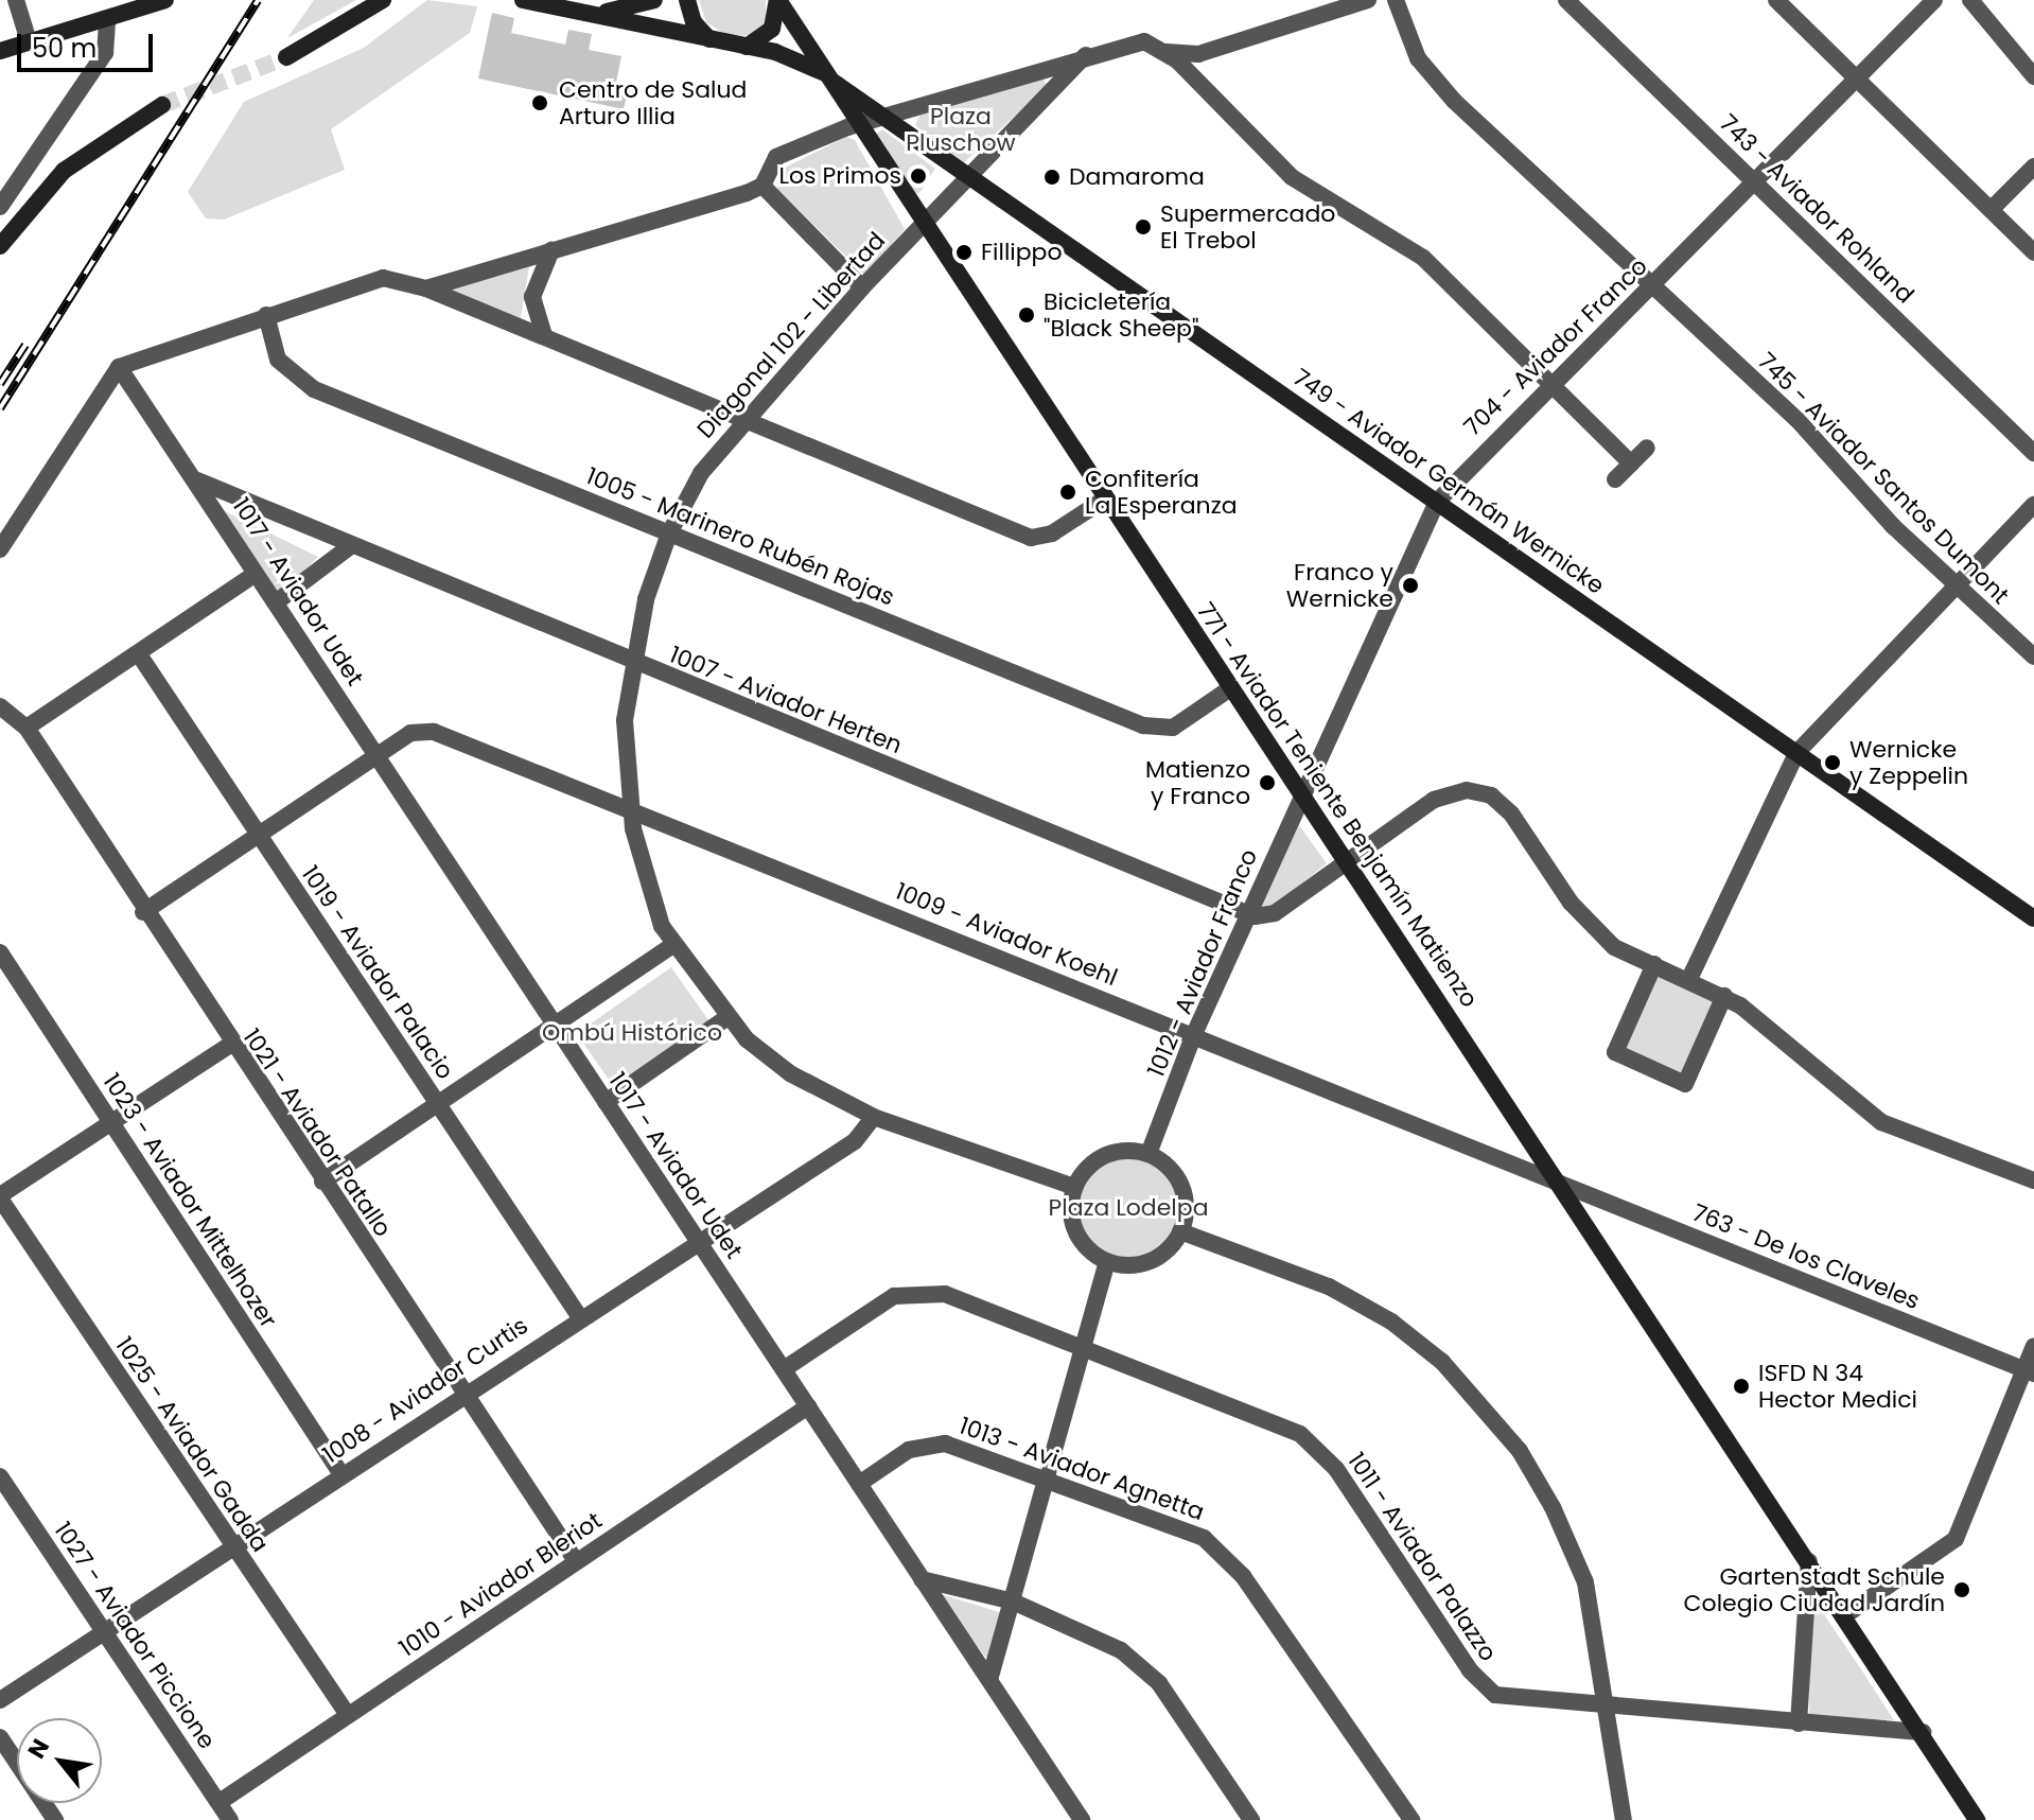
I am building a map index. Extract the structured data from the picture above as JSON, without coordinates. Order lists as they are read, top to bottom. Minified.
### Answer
{"streets":{"street":["743 - Aviador Rohland","Diagonal 102 - Libertad","704 - Aviador Franco","745 - Aviador Santos Dumont","749 - Aviador Germán Wernicke","1005 - Marinero Rubén Rojas","1017 - Aviador Udet","1007 - Aviador Herten","771 - Aviador Teniente Benjamín Matienzo","1009 - Aviador Koehl","1012 - Aviador Franco","1019 - Aviador Palacio","1021 - Aviador Patallo","1023 - Aviador Mittelhozer","763 - De los Claveles","1008 - Aviador Curtis","1025 - Aviador Gadda","1013 - Aviador Agnetta","1011 - Aviador Palazzo","1010 - Aviador Bleriot","1027 - Aviador Piccione"]},"crossings":[["743 - Aviador Rohland","704 - Aviador Franco"],["Diagonal 102 - Libertad","749 - Aviador Germán Wernicke"],["Diagonal 102 - Libertad","1005 - Marinero Rubén Rojas"],["Diagonal 102 - Libertad","1007 - Aviador Herten"],["Diagonal 102 - Libertad","771 - Aviador Teniente Benjamín Matienzo"],["Diagonal 102 - Libertad","1009 - Aviador Koehl"],["Diagonal 102 - Libertad","1012 - Aviador Franco"],["Diagonal 102 - Libertad","1008 - Aviador Curtis"],["704 - Aviador Franco","745 - Aviador Santos Dumont"],["704 - Aviador Franco","749 - Aviador Germán Wernicke"],["704 - Aviador Franco","771 - Aviador Teniente Benjamín Matienzo"],["704 - Aviador Franco","1012 - Aviador Franco"],["749 - Aviador Germán Wernicke","771 - Aviador Teniente Benjamín Matienzo"],["1005 - Marinero Rubén Rojas","771 - Aviador Teniente Benjamín Matienzo"],["1017 - Aviador Udet","1007 - Aviador Herten"],["1017 - Aviador Udet","1009 - Aviador Koehl"],["1017 - Aviador Udet","1008 - Aviador Curtis"],["1017 - Aviador Udet","1013 - Aviador Agnetta"],["1017 - Aviador Udet","1011 - Aviador Palazzo"],["1017 - Aviador Udet","1010 - Aviador Bleriot"],["1007 - Aviador Herten","1012 - Aviador Franco"],["771 - Aviador Teniente Benjamín Matienzo","1009 - Aviador Koehl"],["771 - Aviador Teniente Benjamín Matienzo","1012 - Aviador Franco"],["771 - Aviador Teniente Benjamín Matienzo","763 - De los Claveles"],["771 - Aviador Teniente Benjamín Matienzo","1011 - Aviador Palazzo"],["1009 - Aviador Koehl","1012 - Aviador Franco"],["1009 - Aviador Koehl","763 - De los Claveles"],["1019 - Aviador Palacio","1008 - Aviador Curtis"],["1021 - Aviador Patallo","1008 - Aviador Curtis"],["1021 - Aviador Patallo","1010 - Aviador Bleriot"],["1023 - Aviador Mittelhozer","1008 - Aviador Curtis"],["1008 - Aviador Curtis","1025 - Aviador Gadda"],["1008 - Aviador Curtis","1027 - Aviador Piccione"],["1025 - Aviador Gadda","1010 - Aviador Bleriot"],["1010 - Aviador Bleriot","1027 - Aviador Piccione"]],"parks":["Plaza Pluschow","Ombú Histórico","Plaza Lodelpa"],"places":["Centro de Salud Arturo Illia","Los Primos","Damaroma","Supermercado El Trebol","Fillippo","Bicicletería \"Black Sheep\"","Confitería La Esperanza","Franco y Wernicke","Wernicke y Zeppelin","Matienzo y Franco","ISFD N 34 Hector Medici","Gartenstadt Schule Colegio Ciudad Jardín"],"scale_bar":"50 m","north":"top left"}
